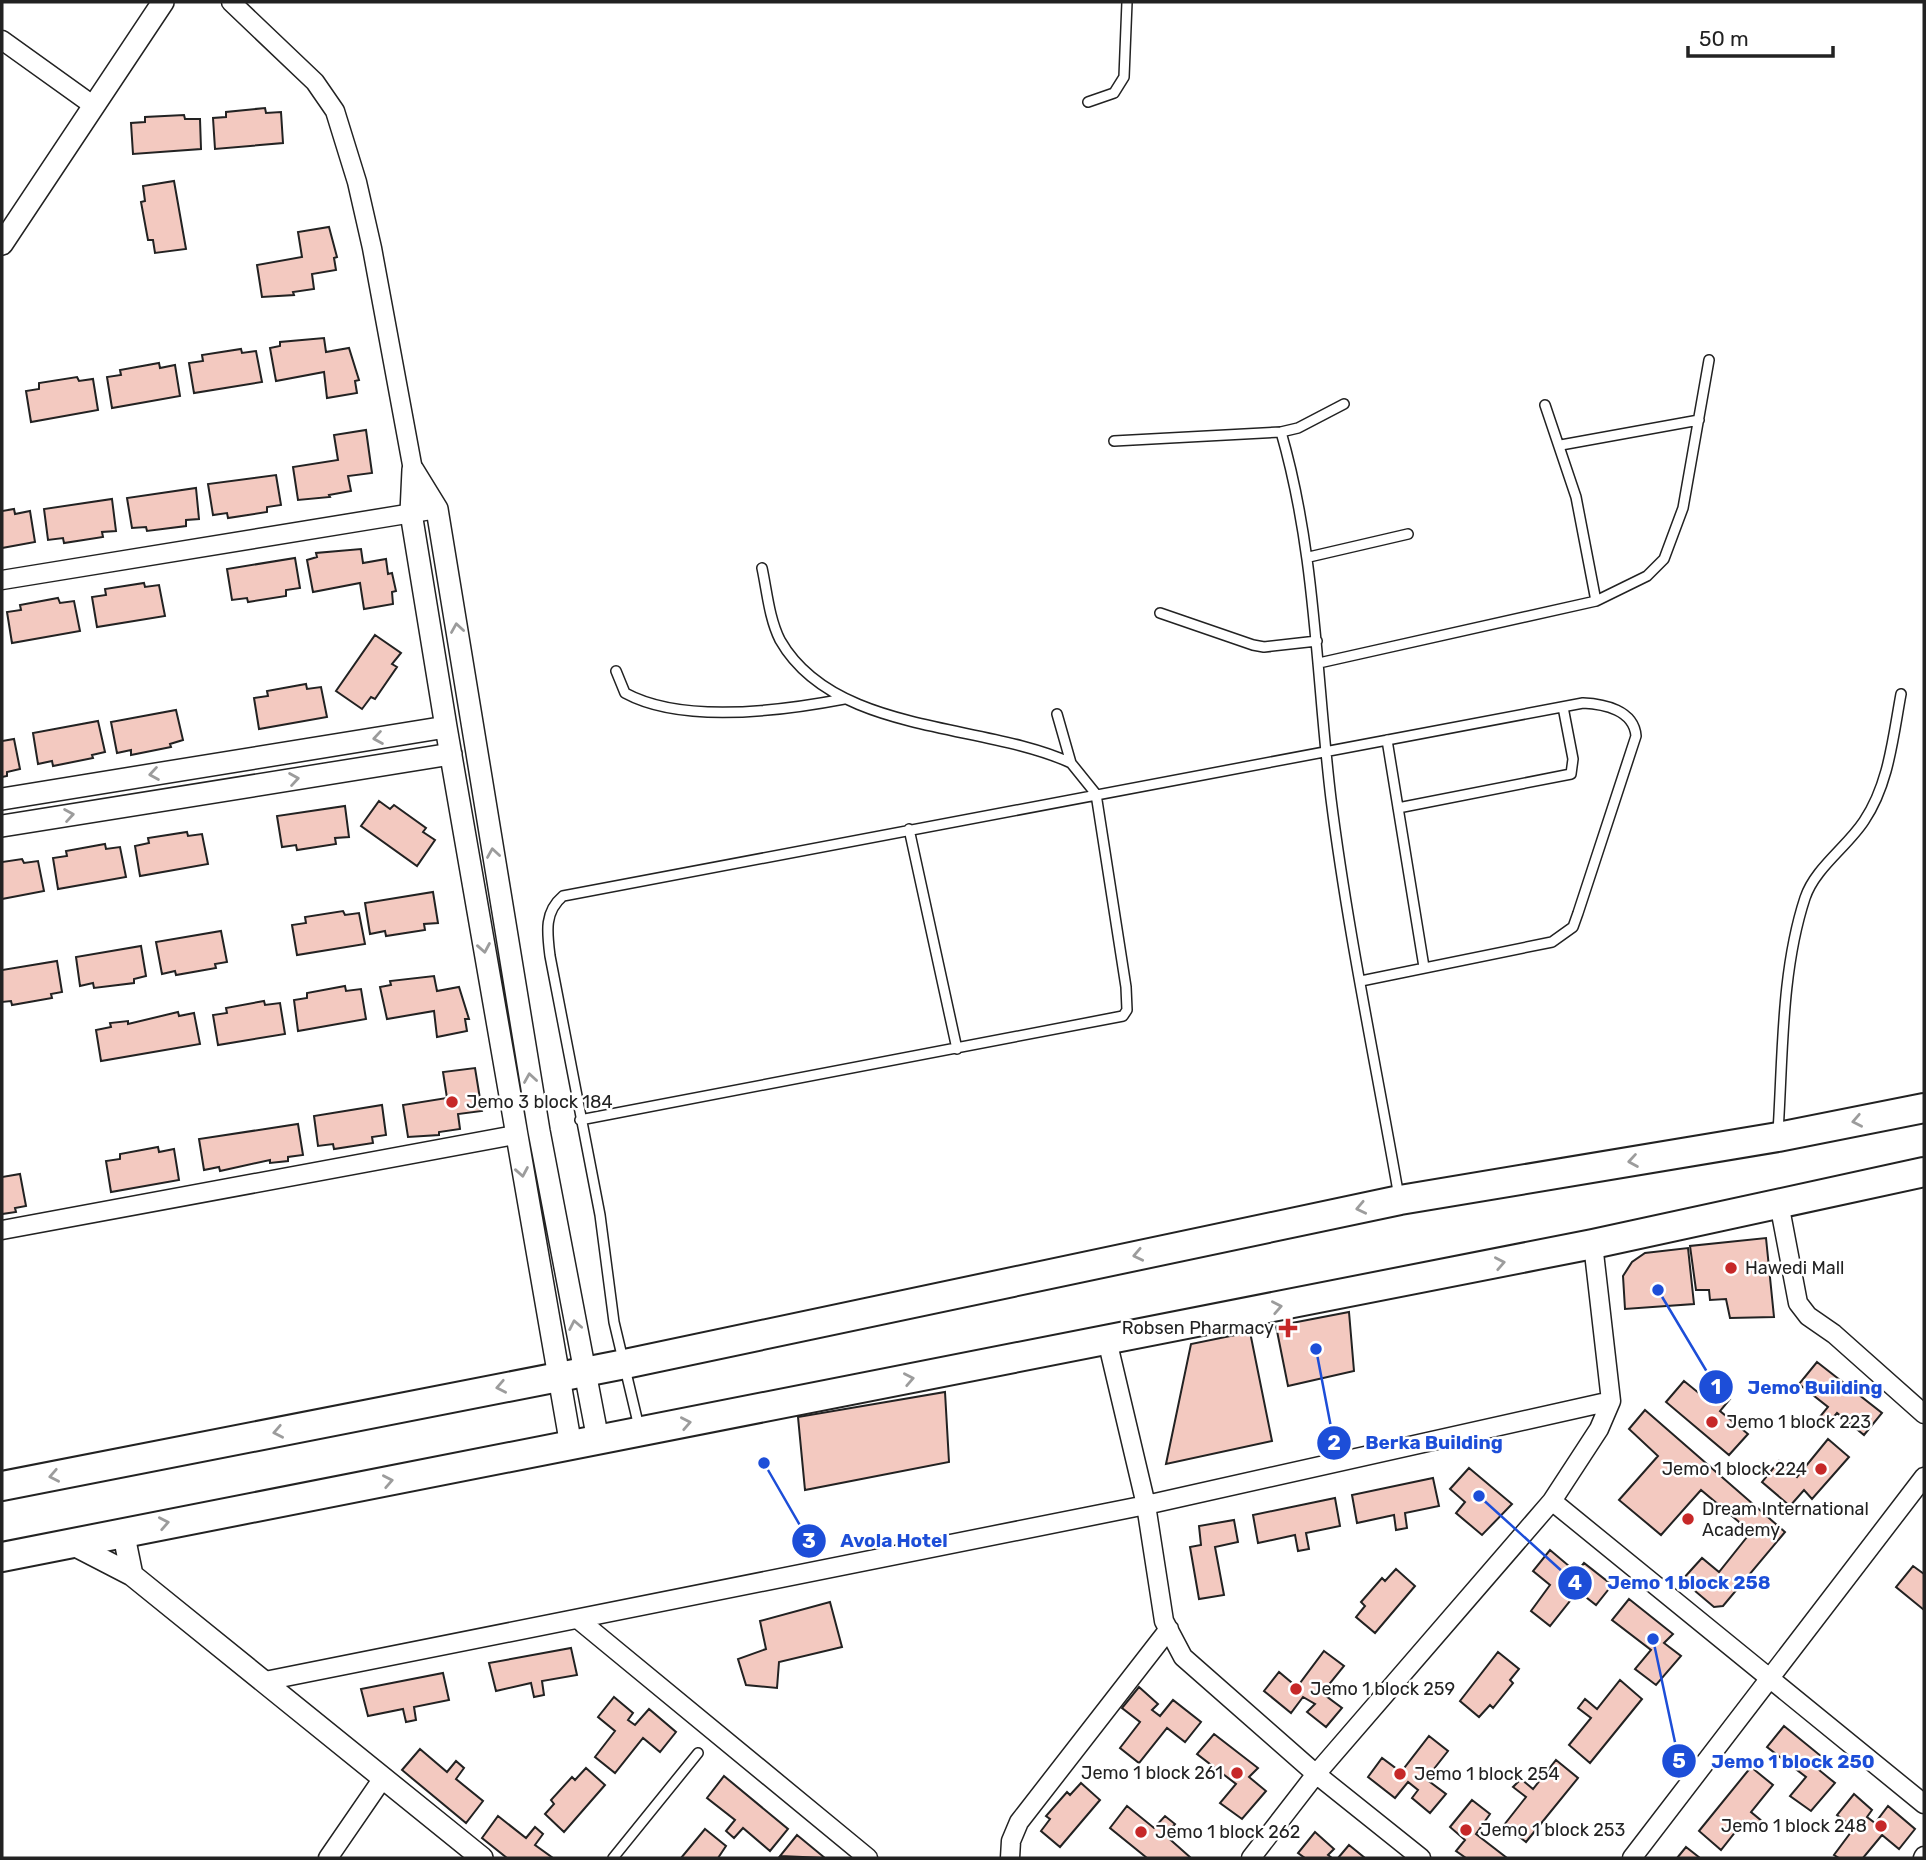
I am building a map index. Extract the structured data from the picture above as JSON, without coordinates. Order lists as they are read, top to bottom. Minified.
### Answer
{"places":{"other":["Jemo 3 block 184","Hawedi Mall","Jemo Building","Berka Building","Jemo 1 block 223","Avola Hotel","Jemo 1 block 224","Jemo 1 block 258","Dream International Academy","Jemo 1 block 250","Jemo 1 block 259","Jemo 1 block 261","Jemo 1 block 254","Jemo 1 block 248","Jemo 1 block 253","Jemo 1 block 262"],"health":["Robsen Pharmacy"]},"scale_bar":"50 m"}
